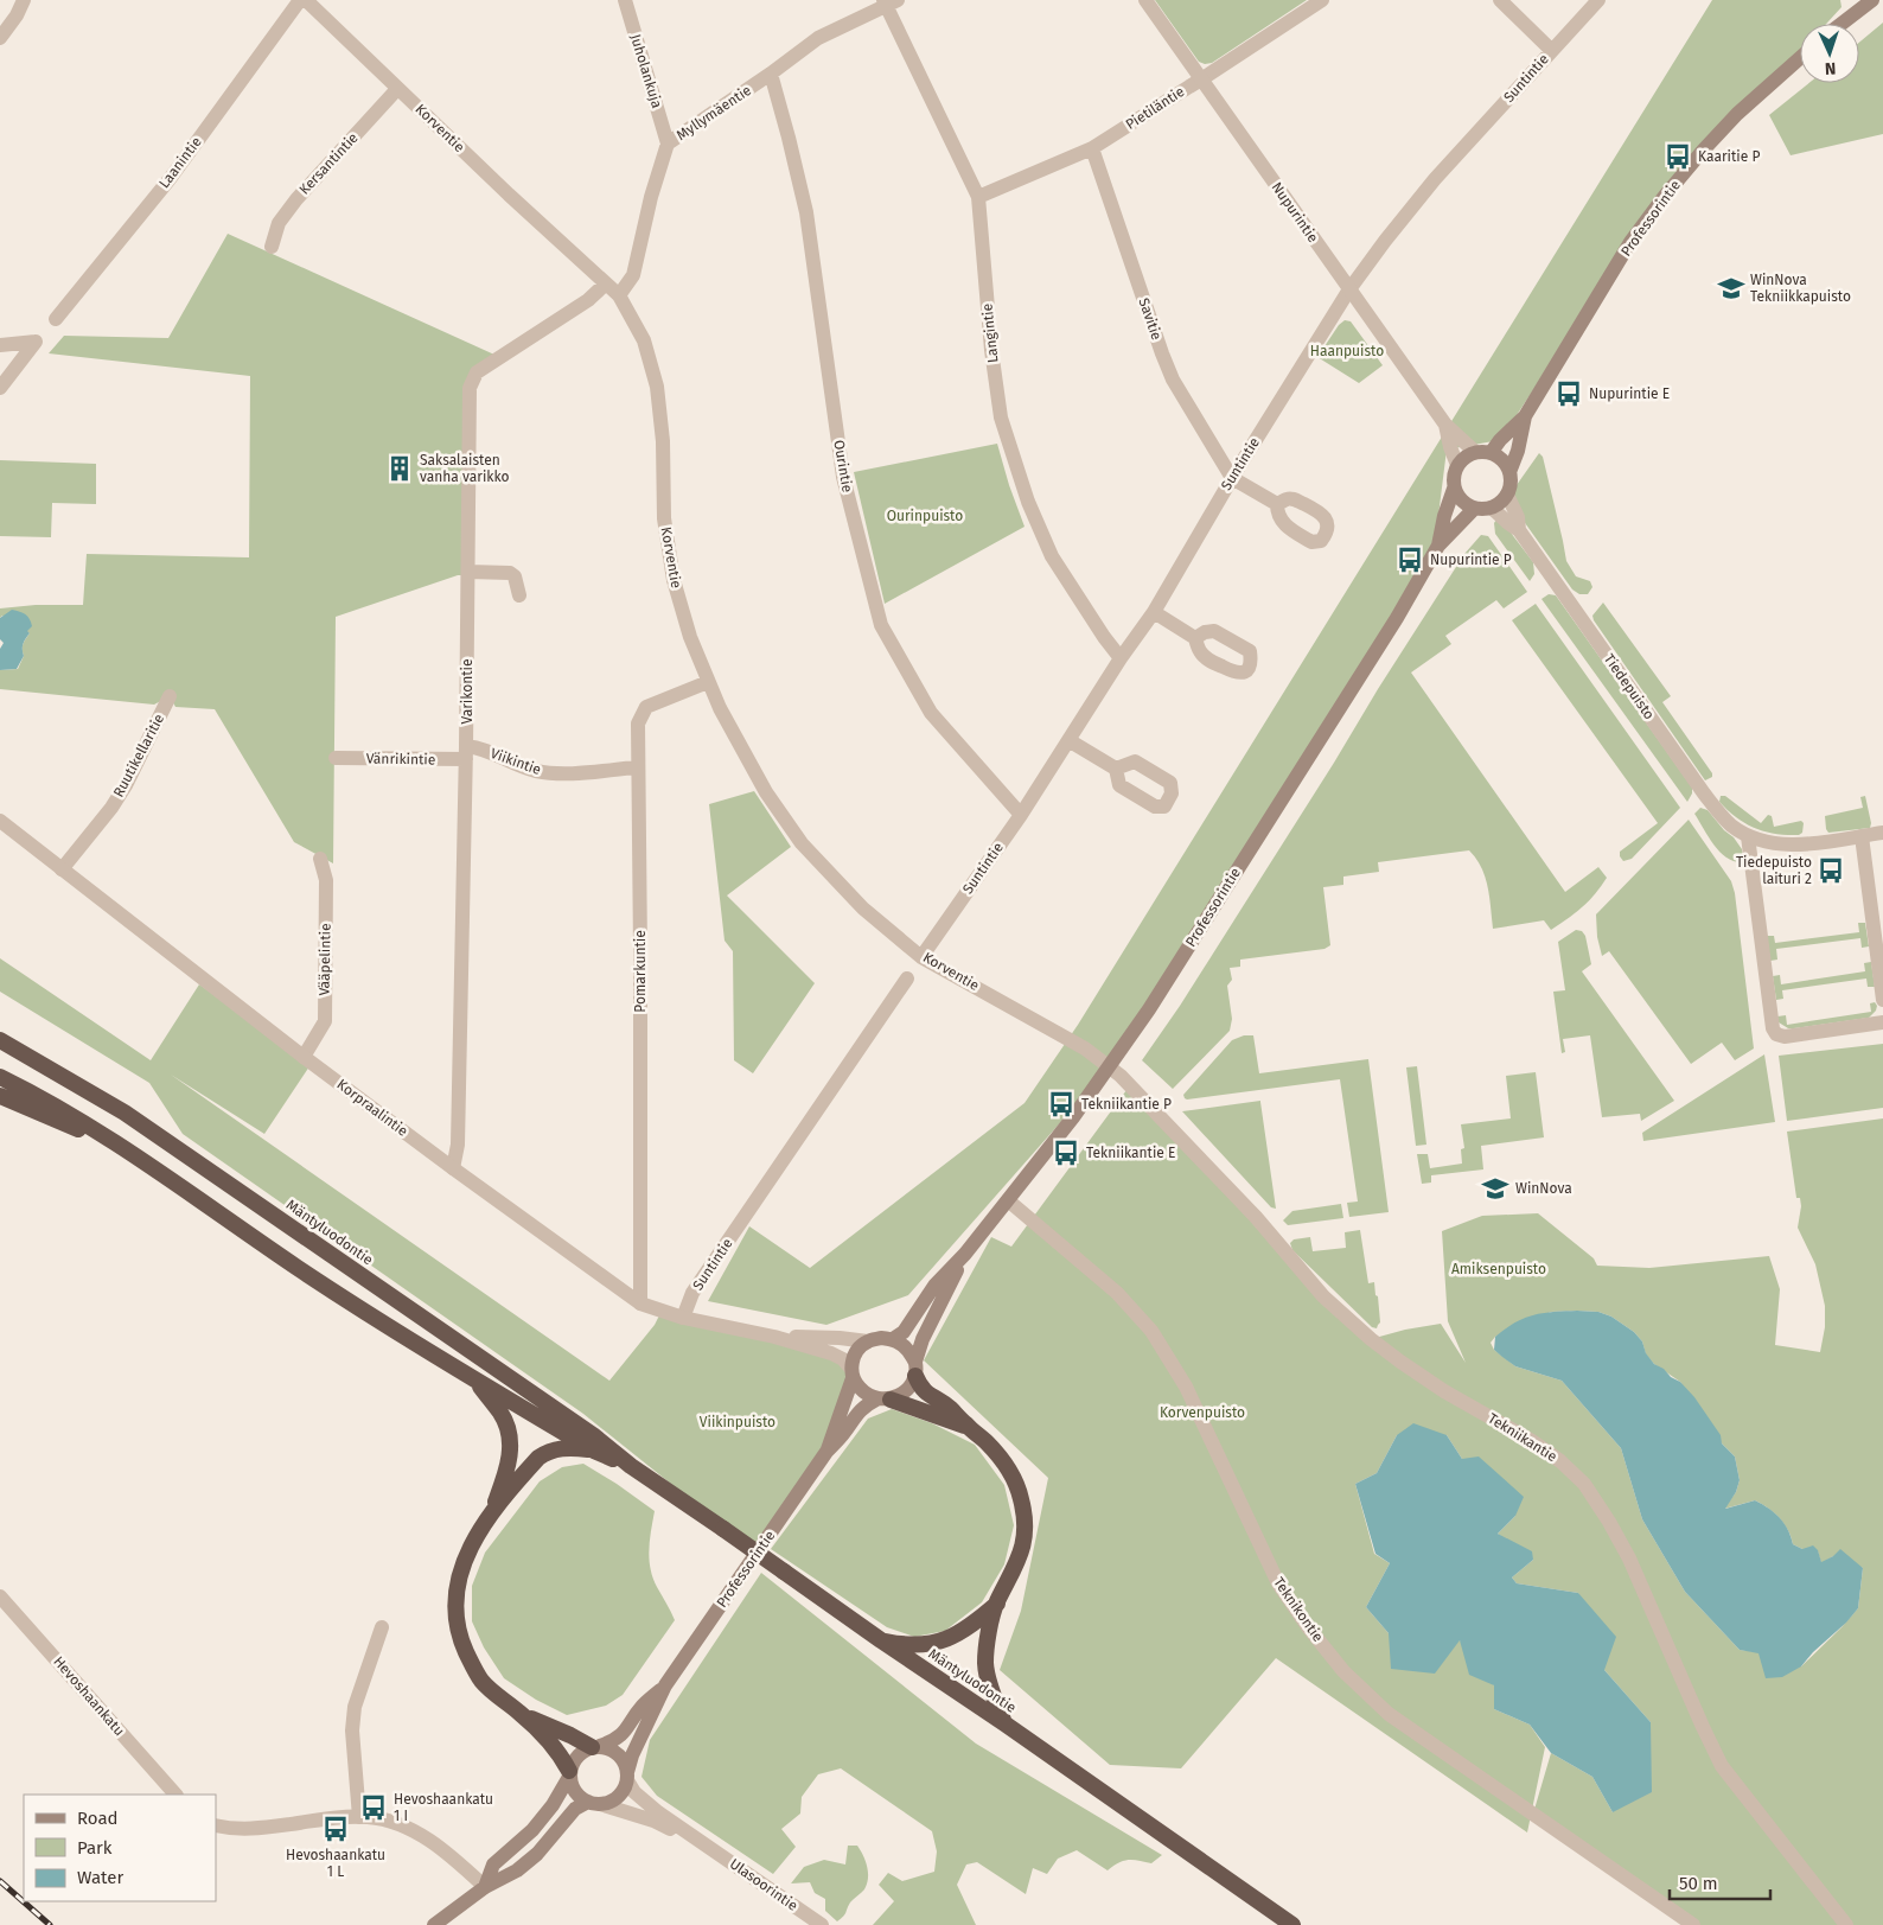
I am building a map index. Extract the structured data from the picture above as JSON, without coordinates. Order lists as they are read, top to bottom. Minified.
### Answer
{"streets":{"highway":["Mäntyluodontie"],"main road":["Professorintie"],"street":["Juholankuja","Suntintie","Pietiläntie","Myllymäentie","Korventie","Laanintie","Kersantintie","Nupurintie","Savitie","Langintie","Ourintie","Tiedepuisto","Varikontie","Ruutikellaritie","Vänrikintie","Viikintie","Vääpelintie","Pomarkuntie","Korpraalintie","Tekniikantie","Teknikontie","Hevoshaankatu","Ulasoorintie"]},"crossings":[["Juholankuja","Myllymäentie"],["Suntintie","Korventie"],["Suntintie","Nupurintie"],["Suntintie","Savitie"],["Suntintie","Langintie"],["Suntintie","Ourintie"],["Suntintie","Korpraalintie"],["Pietiläntie","Nupurintie"],["Pietiläntie","Savitie"],["Pietiläntie","Langintie"],["Myllymäentie","Korventie"],["Myllymäentie","Langintie"],["Myllymäentie","Ourintie"],["Korventie","Kersantintie"],["Korventie","Professorintie"],["Korventie","Varikontie"],["Korventie","Pomarkuntie"],["Korventie","Tekniikantie"],["Nupurintie","Professorintie"],["Nupurintie","Tiedepuisto"],["Professorintie","Tiedepuisto"],["Professorintie","Korpraalintie"],["Professorintie","Tekniikantie"],["Professorintie","Teknikontie"],["Professorintie","Ulasoorintie"],["Varikontie","Vänrikintie"],["Varikontie","Viikintie"],["Varikontie","Korpraalintie"],["Ruutikellaritie","Korpraalintie"],["Vänrikintie","Viikintie"],["Viikintie","Pomarkuntie"],["Vääpelintie","Korpraalintie"],["Pomarkuntie","Korpraalintie"]],"parks":["Haanpuisto","Ourinpuisto","Amiksenpuisto","Korvenpuisto","Viikinpuisto"],"places":{"bus stop":["Kaaritie P","Nupurintie E","Nupurintie P","Tiedepuisto laituri 2","Tekniikantie P","Tekniikantie E","Hevoshaankatu 1 I","Hevoshaankatu 1 L"],"school or university":["WinNova Tekniikkapuisto","WinNova"],"building":["Saksalaisten vanha varikko"]},"legend":["Road","Park","Water"],"scale_bar":"50 m","north":"bottom"}
